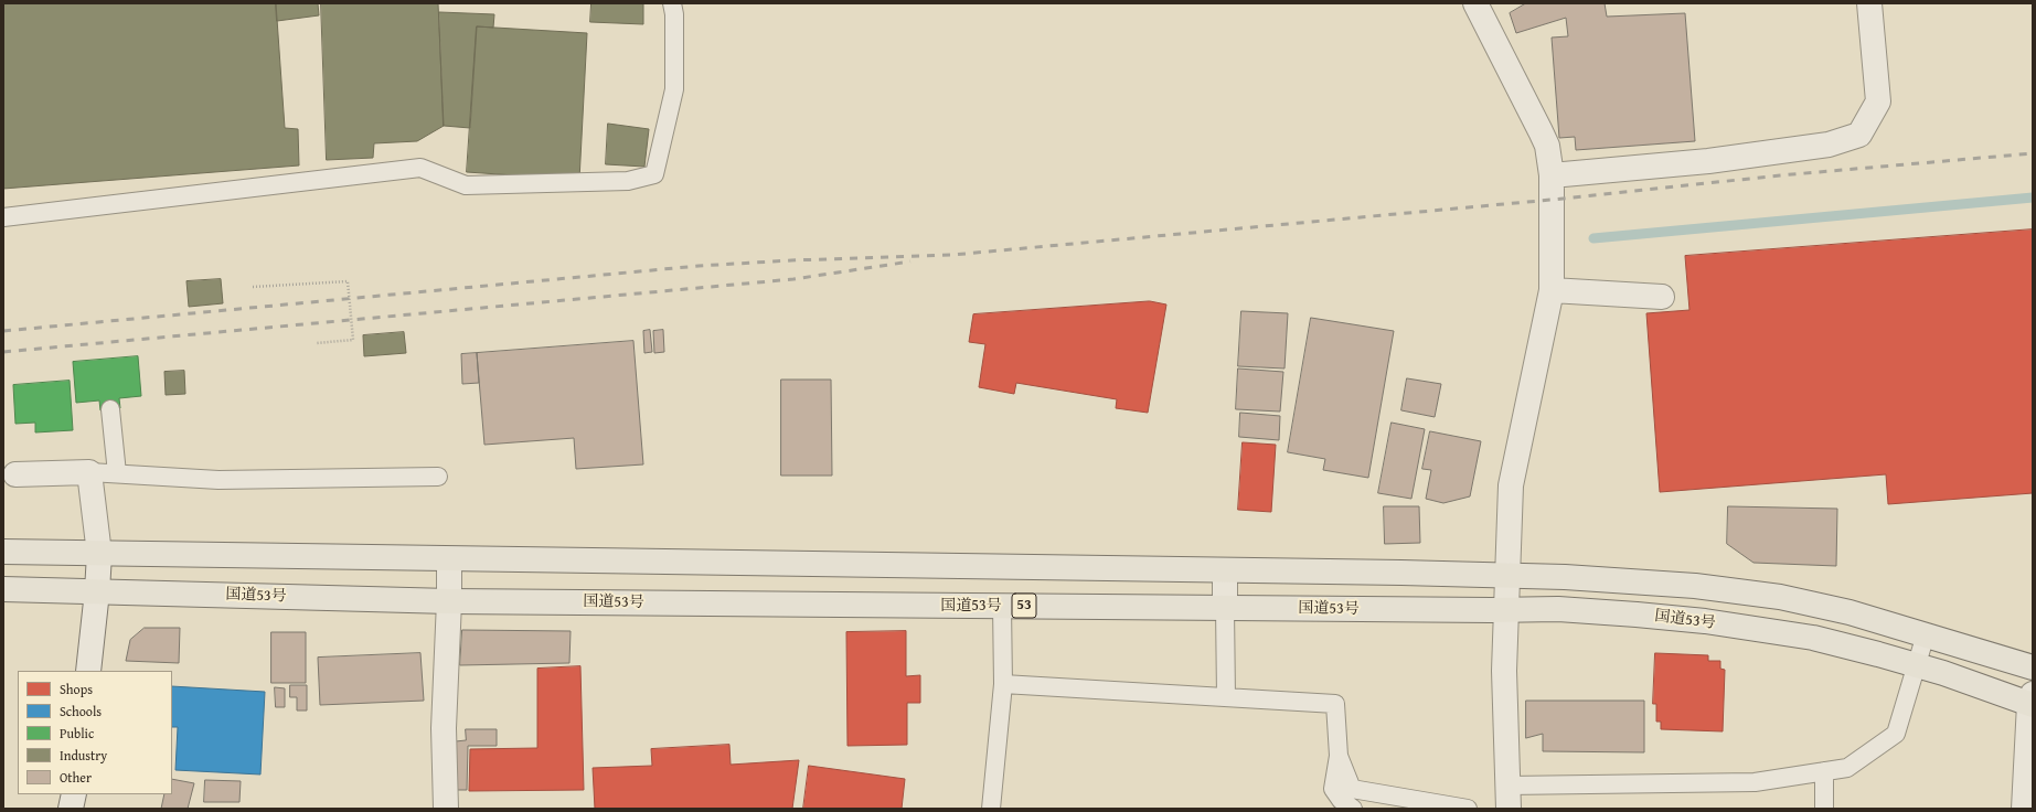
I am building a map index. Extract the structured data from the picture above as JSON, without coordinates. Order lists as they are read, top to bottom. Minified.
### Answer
{"streets":{"highway":["国道53号","53"]},"legend":["Shops","Schools","Public","Industry","Other"]}
